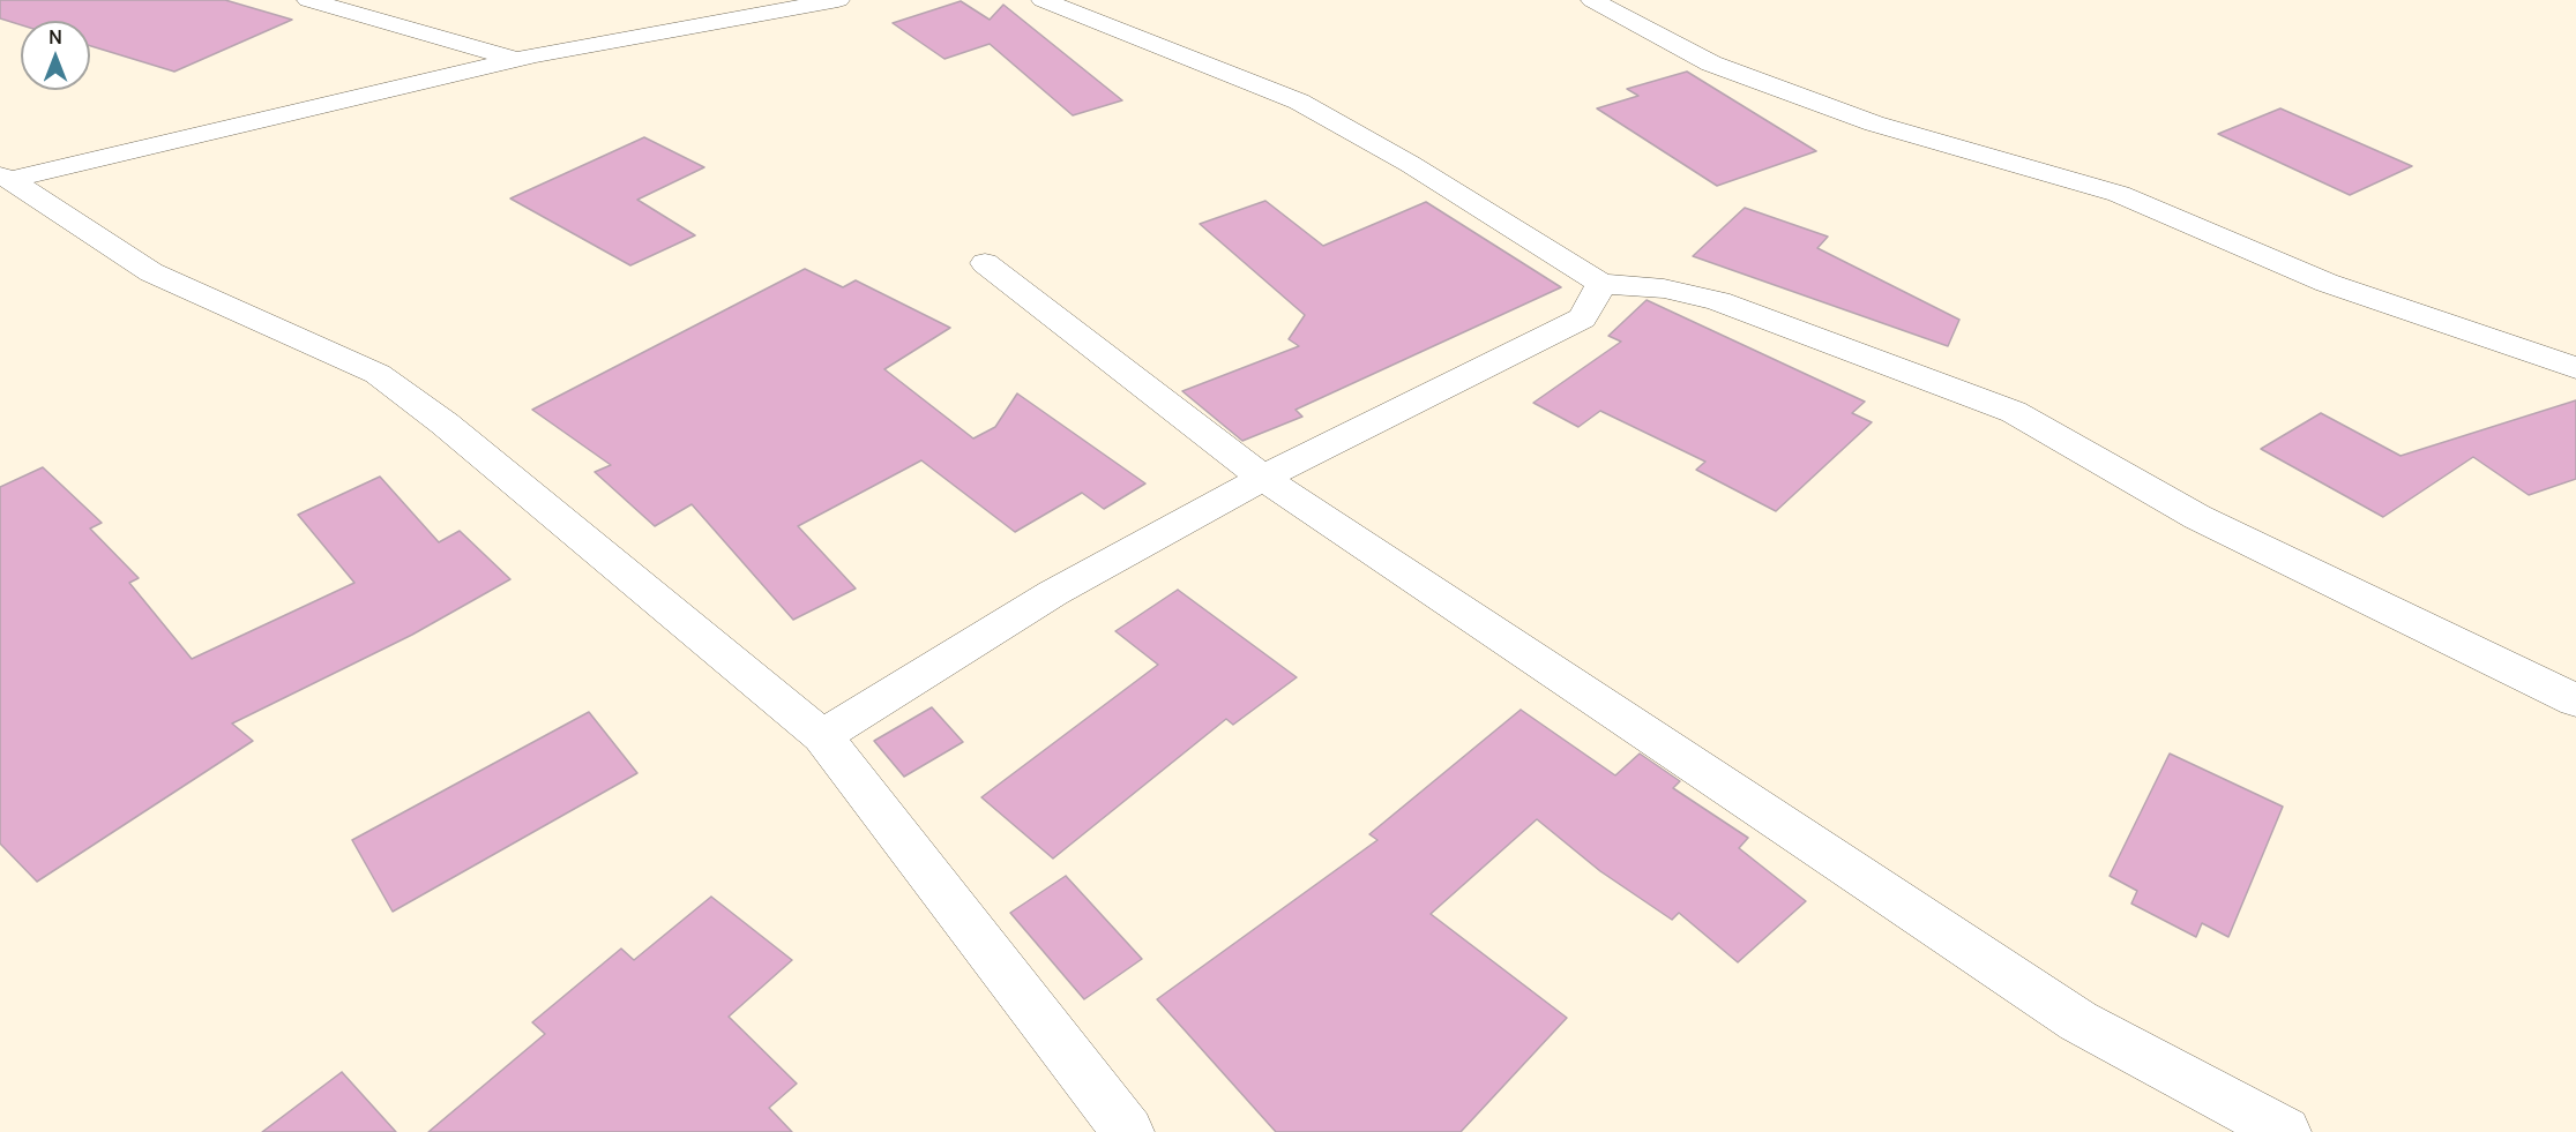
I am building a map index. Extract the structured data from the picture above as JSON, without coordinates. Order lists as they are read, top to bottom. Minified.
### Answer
{"north":"top"}
